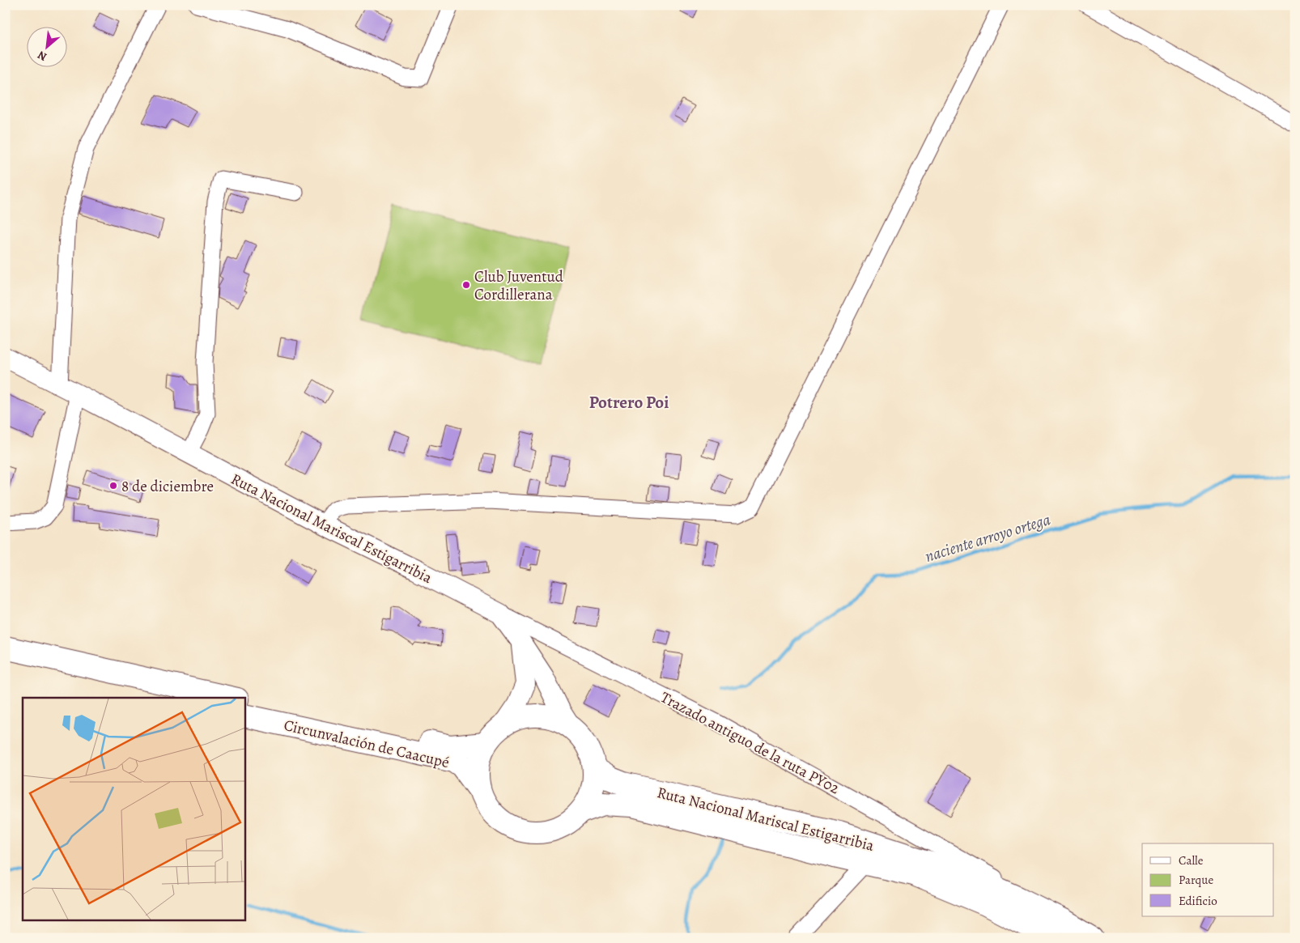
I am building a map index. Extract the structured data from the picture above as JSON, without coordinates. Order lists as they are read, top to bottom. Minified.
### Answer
{"streets":{"highway":["Ruta Nacional Mariscal Estigarribia","Circunvalación de Caacupé"],"street":["Trazado antiguo de la ruta PY02"]},"crossings":[["Ruta Nacional Mariscal Estigarribia","Trazado antiguo de la ruta PY02"],["Ruta Nacional Mariscal Estigarribia","Circunvalación de Caacupé"]],"districts":["Potrero Poi"],"water":["naciente arroyo ortega"],"places":["Club Juventud Cordillerana","8 de diciembre"],"legend":["Calle","Parque","Edificio"],"north":"bottom left"}
